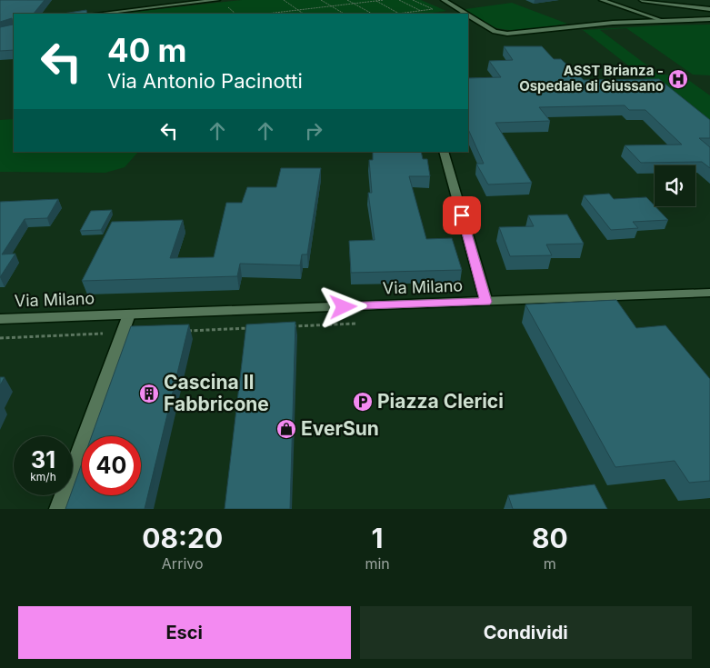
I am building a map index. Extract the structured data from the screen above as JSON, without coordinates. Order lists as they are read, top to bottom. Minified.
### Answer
{"streets":{"street":["Via Milano"]},"places":{"hospital":["ASST Brianza - Ospedale di Giussano"],"building":["Cascina Il Fabbricone"],"parking":["Piazza Clerici"],"shop":["EverSun"]},"page":{"turn":["40 m","Via Antonio Pacinotti"],"speed":"31 km/h","limit":"40","eta":["08:20","Arrivo","1","min","80","m"],"buttons":["Esci","Condividi"]}}
